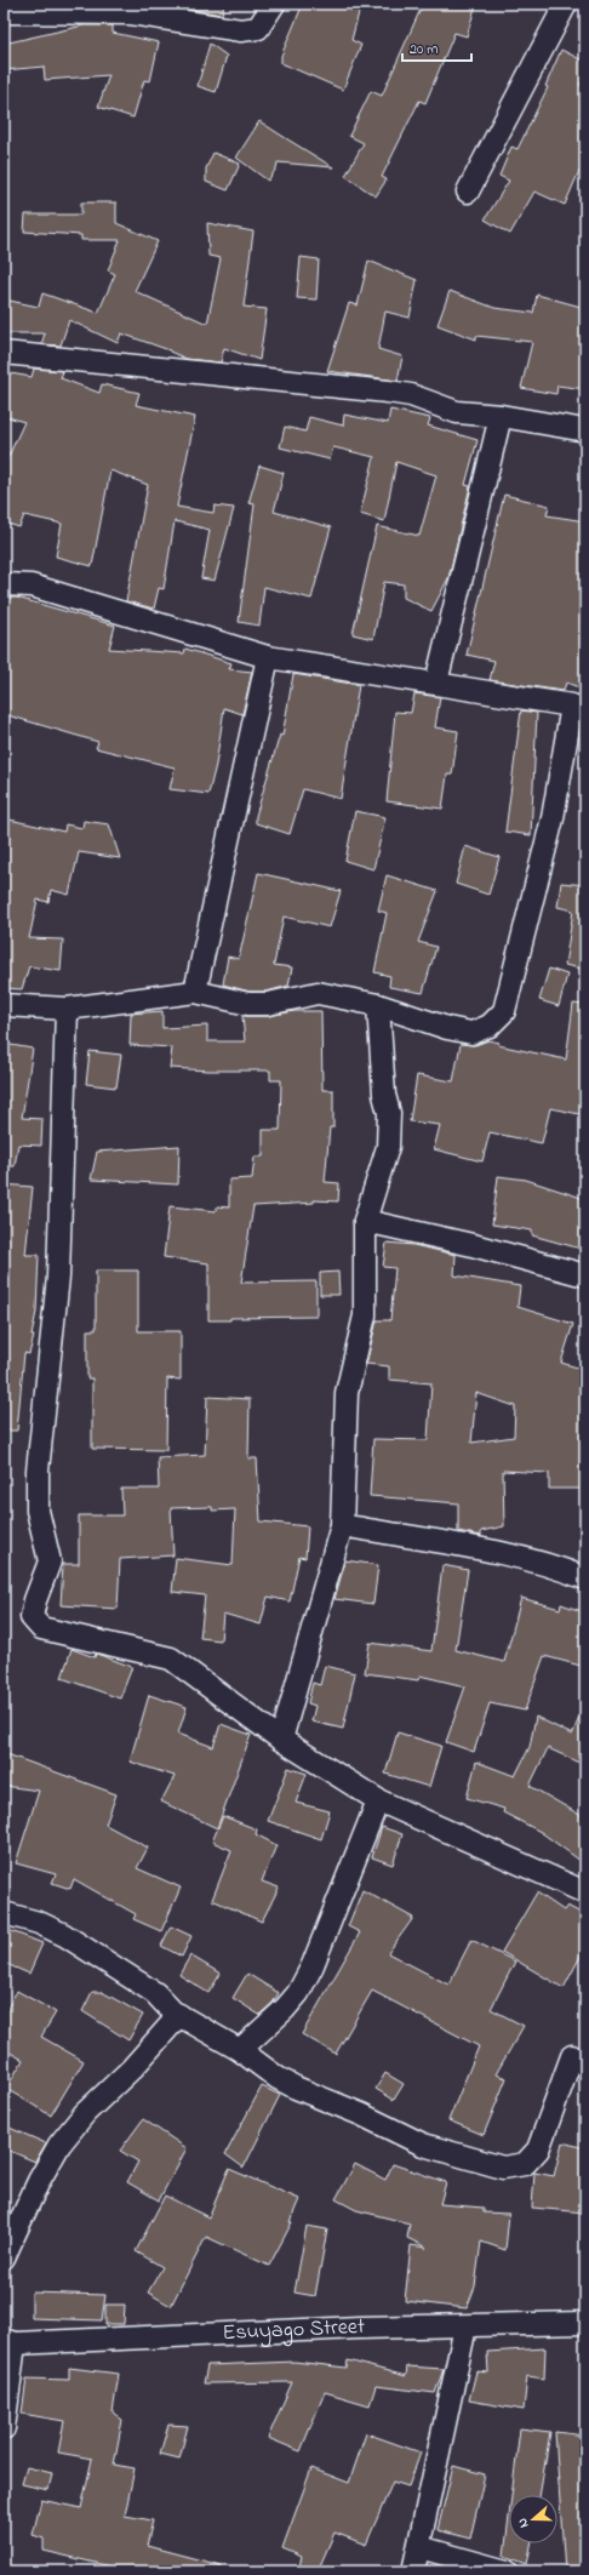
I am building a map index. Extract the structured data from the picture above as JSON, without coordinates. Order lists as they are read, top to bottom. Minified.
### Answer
{"streets":{"street":["Esuyago Street"]},"scale_bar":"20 m","north":"left"}
